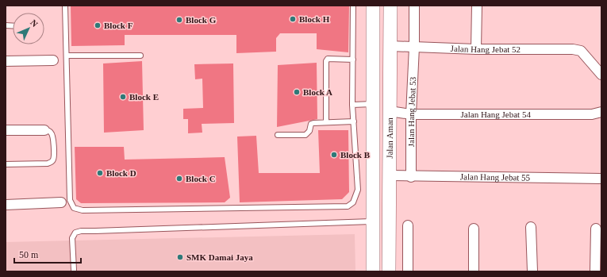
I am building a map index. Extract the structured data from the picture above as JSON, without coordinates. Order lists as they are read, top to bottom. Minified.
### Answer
{"streets":{"main road":["Jalan Aman"],"street":["Jalan Hang Jebat 52","Jalan Hang Jebat 53","Jalan Hang Jebat 54","Jalan Hang Jebat 55"]},"crossings":[["Jalan Hang Jebat 52","Jalan Hang Jebat 53"],["Jalan Hang Jebat 52","Jalan Aman"],["Jalan Hang Jebat 53","Jalan Hang Jebat 54"],["Jalan Hang Jebat 53","Jalan Hang Jebat 55"],["Jalan Hang Jebat 54","Jalan Aman"],["Jalan Aman","Jalan Hang Jebat 55"]],"places":["Block H","Block G","Block F","Block A","Block E","Block B","Block D","Block C","SMK Damai Jaya"],"scale_bar":"50 m","north":"top right"}
